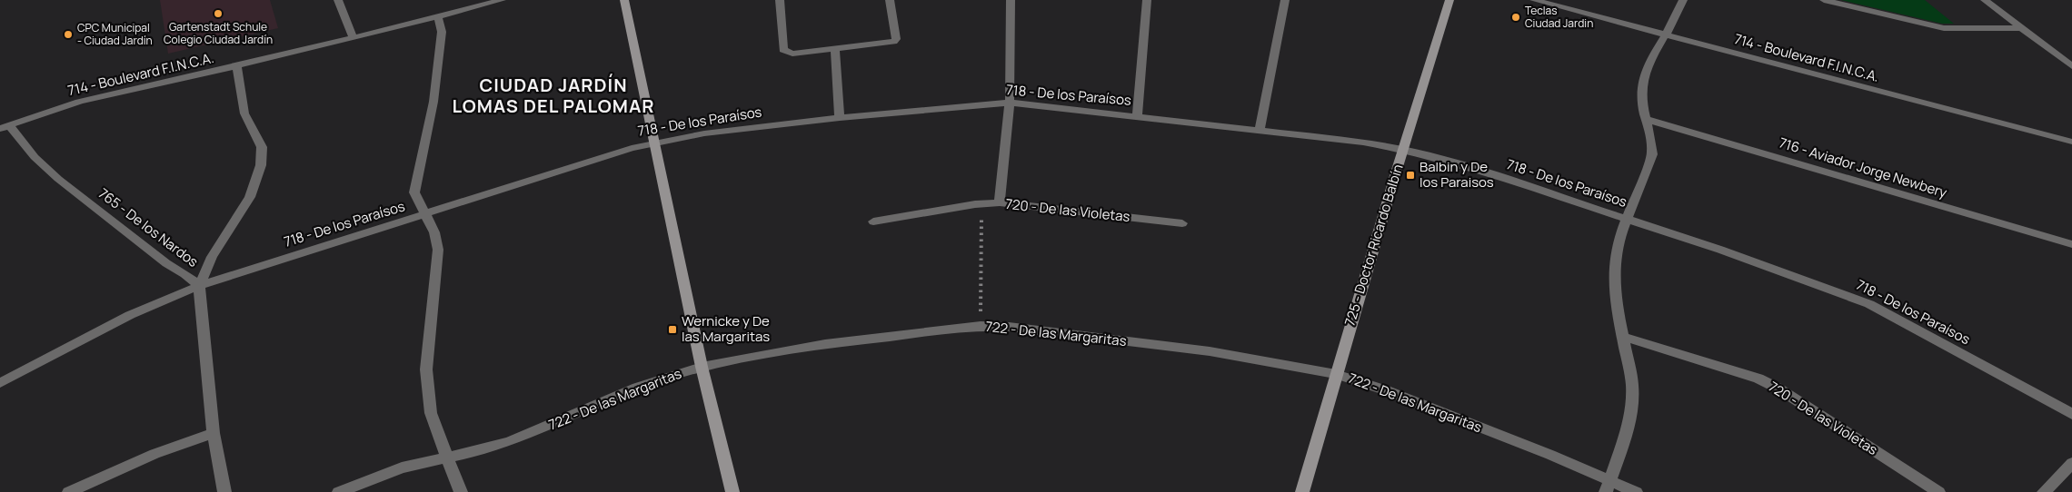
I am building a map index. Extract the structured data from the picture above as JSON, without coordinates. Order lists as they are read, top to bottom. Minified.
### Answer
{"streets":{"street":["714 - Boulevard F.I.N.C.A.","718 - De los Paraísos","716 - Aviador Jorge Newbery","720 - De las Violetas","765 - De los Nardos","725 - Doctor Ricardo Balbín","722 - De las Margaritas"]},"crossings":[["714 - Boulevard F.I.N.C.A.","765 - De los Nardos"],["718 - De los Paraísos","765 - De los Nardos"],["718 - De los Paraísos","725 - Doctor Ricardo Balbín"],["725 - Doctor Ricardo Balbín","722 - De las Margaritas"]],"districts":["CIUDAD JARDÍN LOMAS DEL PALOMAR"],"places":{"other":["Gartenstadt Schule Colegio Ciudad Jardín","Teclas Ciudad Jardin","CPC Municipal - Ciudad Jardín"],"transit":["Balbin y De los Paraisos","Wernicke y De las Margaritas"]}}
